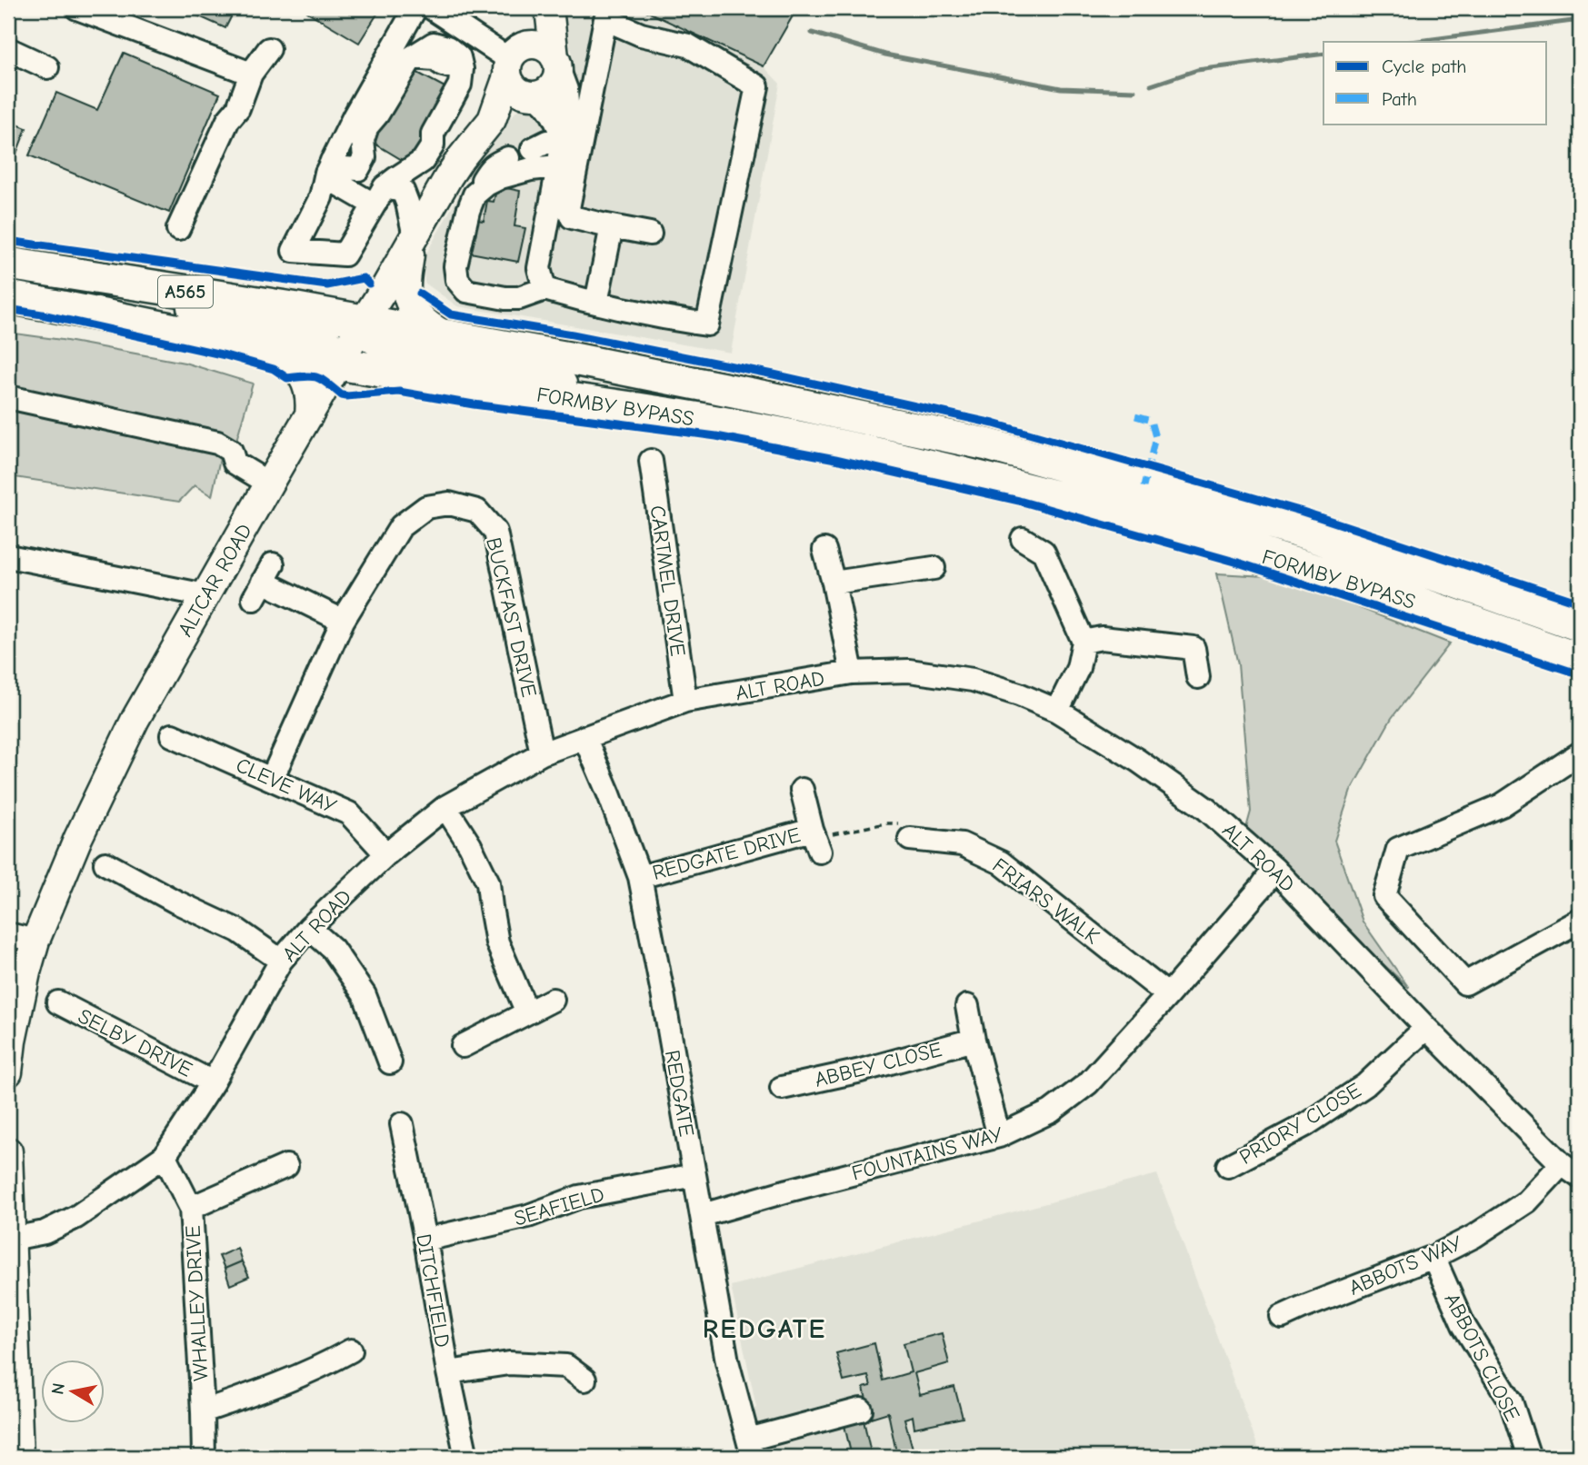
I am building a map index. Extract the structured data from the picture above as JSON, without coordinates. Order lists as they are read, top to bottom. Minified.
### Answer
{"streets":{"highway":["A565","FORMBY BYPASS"],"main road":["ALTCAR ROAD"],"street":["CARTMEL DRIVE","BUCKFAST DRIVE","ALT ROAD","CLEVE WAY","REDGATE DRIVE","FRIARS WALK","SELBY DRIVE","ABBEY CLOSE","REDGATE","PRIORY CLOSE","FOUNTAINS WAY","SEAFIELD","ABBOTS WAY","DITCHFIELD","WHALLEY DRIVE","ABBOTS CLOSE"]},"crossings":[["FORMBY BYPASS","ALTCAR ROAD"],["CARTMEL DRIVE","ALT ROAD"],["BUCKFAST DRIVE","ALT ROAD"],["BUCKFAST DRIVE","CLEVE WAY"],["ALT ROAD","CLEVE WAY"],["ALT ROAD","SELBY DRIVE"],["ALT ROAD","REDGATE"],["ALT ROAD","PRIORY CLOSE"],["ALT ROAD","FOUNTAINS WAY"],["ALT ROAD","ABBOTS WAY"],["ALT ROAD","WHALLEY DRIVE"],["REDGATE DRIVE","REDGATE"],["FRIARS WALK","FOUNTAINS WAY"],["REDGATE","FOUNTAINS WAY"],["REDGATE","SEAFIELD"],["SEAFIELD","DITCHFIELD"],["ABBOTS WAY","ABBOTS CLOSE"]],"districts":["REDGATE"],"legend":["Cycle path","Path"],"north":"left"}
